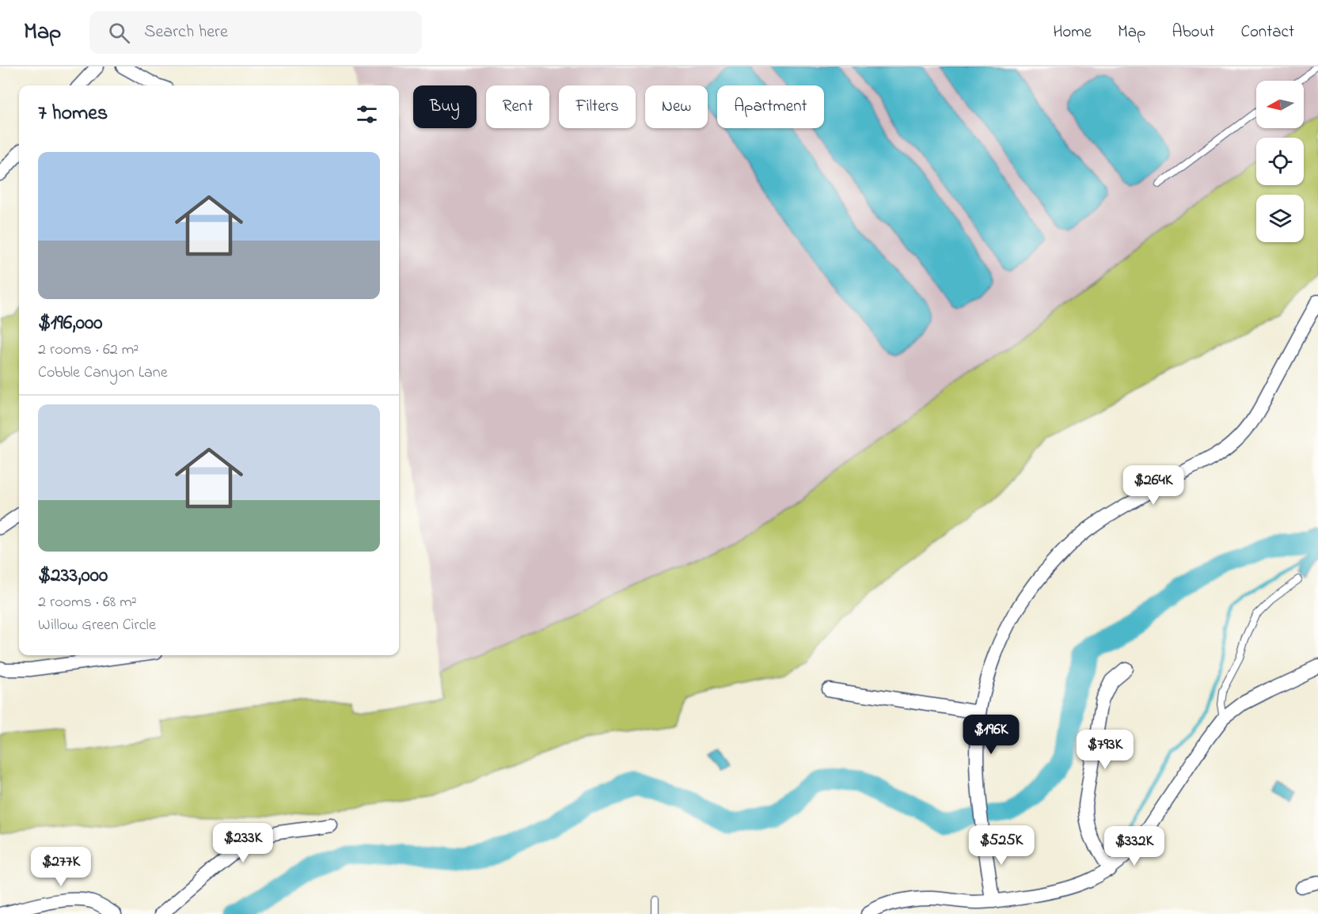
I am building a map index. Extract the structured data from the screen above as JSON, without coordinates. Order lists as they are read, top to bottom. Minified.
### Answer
{"north":"left","page":{"header":"Map","search":"Search here","nav":["Home","Map","About","Contact"],"chip":["Buy","Rent","Filters","New","Apartment"],"heading":"7 homes","list":[{"name":"$196,000","note":"2 rooms · 62 m² · Cobble Canyon Lane"},{"name":"$233,000","note":"2 rooms · 68 m² · Willow Green Circle"}],"price":["$264K","$196K","$793K","$233K","$525K","$332K","$277K"]}}
